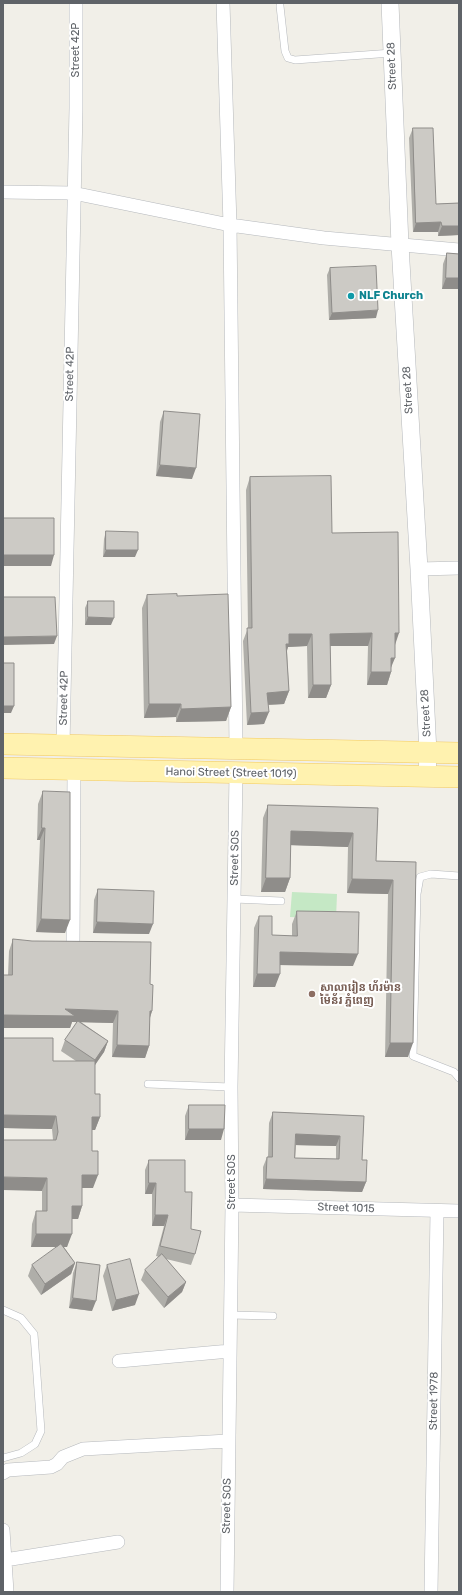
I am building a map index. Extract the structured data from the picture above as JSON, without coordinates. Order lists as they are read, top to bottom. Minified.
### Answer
{"streets":{"main road":["Hanoi Street (Street 1019)"],"street":["Street 42P","Street 28","Street SOS","Street 1015","Street 1978"]},"crossings":[["Street 28","Hanoi Street (Street 1019)"],["Hanoi Street (Street 1019)","Street SOS"],["Street SOS","Street 1015"],["Street 1015","Street 1978"]],"places":["NLF Church","សាលារៀន ហ័រម៉ាន ម៉ៃន័រ ភ្នំពេញ"]}
